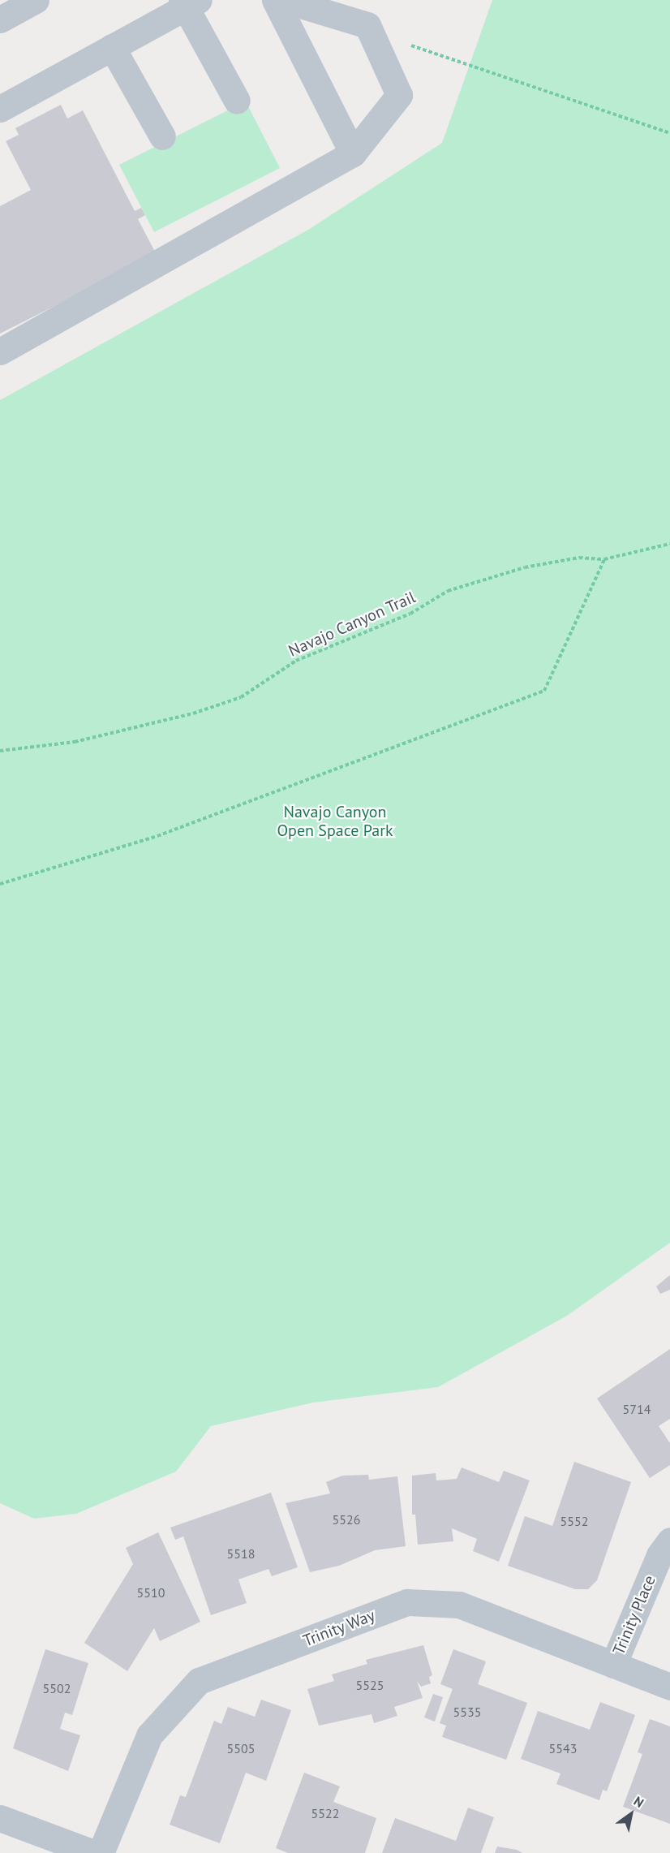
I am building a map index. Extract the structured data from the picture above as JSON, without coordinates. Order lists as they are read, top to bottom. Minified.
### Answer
{"streets":{"street":["Trinity Place","Trinity Way"],"path":["Navajo Canyon Trail"]},"crossings":[["Trinity Place","Trinity Way"]],"parks":["Navajo Canyon Open Space Park"],"house_numbers":["5714","5526","5552","5518","5510","5525","5502","5535","5505","5543","5522"],"north":"top right"}
